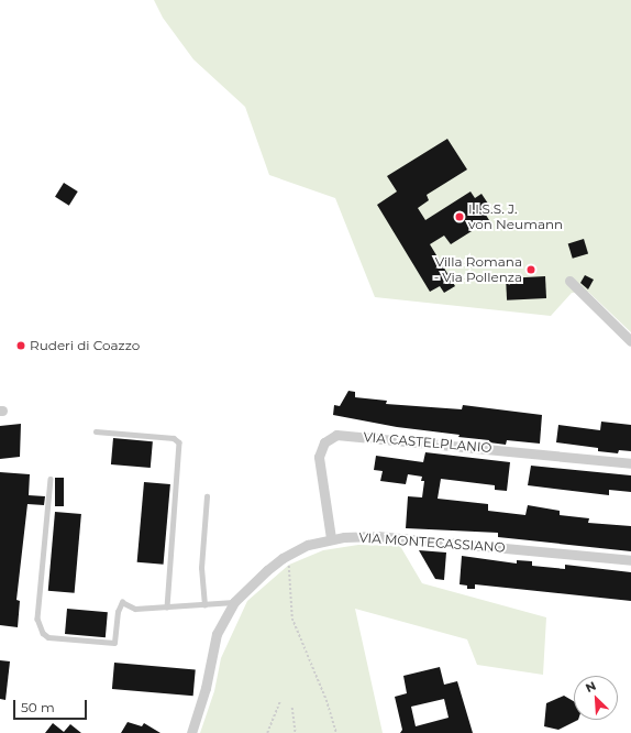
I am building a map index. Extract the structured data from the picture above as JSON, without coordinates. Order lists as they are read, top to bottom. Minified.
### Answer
{"streets":{"street":["VIA CASTELPLANIO","VIA MONTECASSIANO"]},"crossings":[["VIA CASTELPLANIO","VIA MONTECASSIANO"]],"places":["I.I.S.S. J. von Neumann","Villa Romana - Via Pollenza","Ruderi di Coazzo"],"scale_bar":"50 m","north":"top left"}
